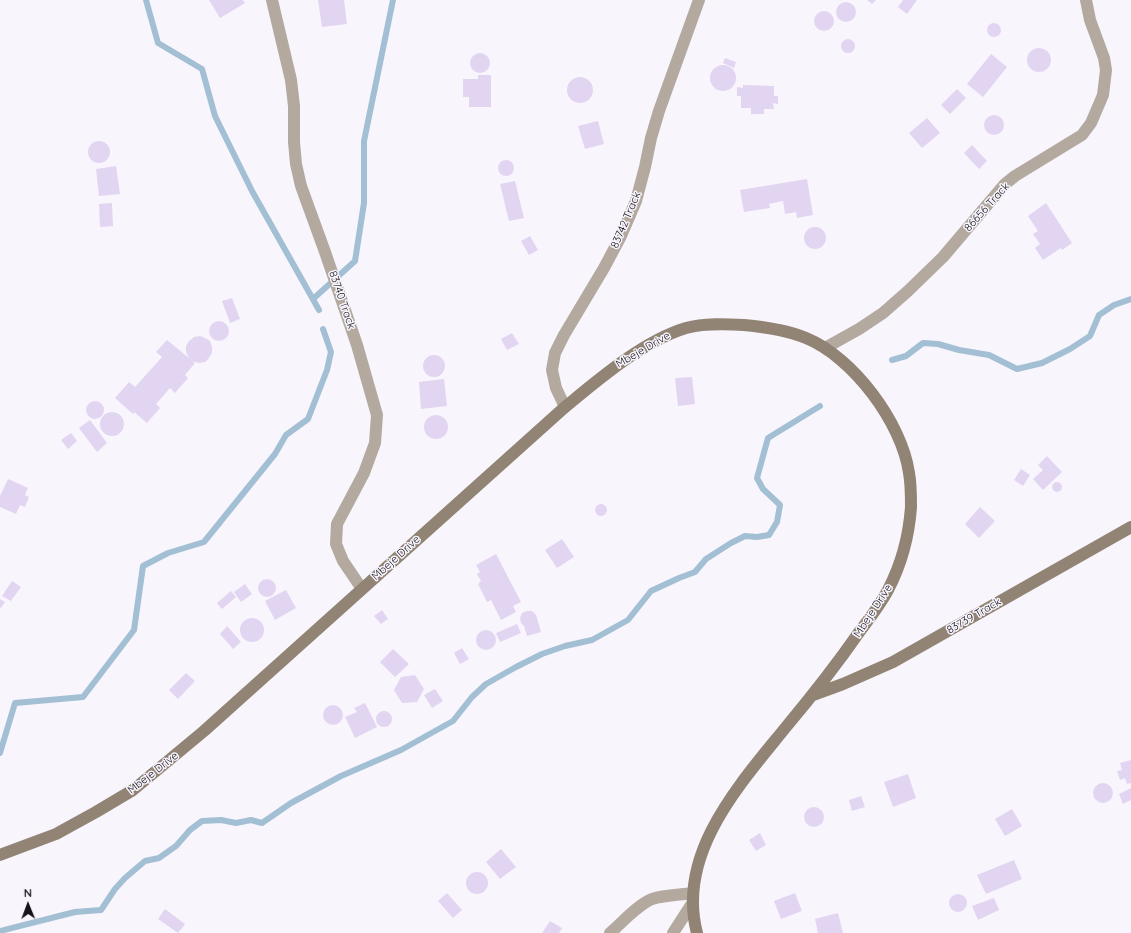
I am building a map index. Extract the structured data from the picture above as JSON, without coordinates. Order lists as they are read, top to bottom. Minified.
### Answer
{"streets":{"street":["86656 Track","83742 Track","83740 Track","Mbeje Drive","83739 Track"]},"crossings":[["86656 Track","Mbeje Drive"],["83742 Track","Mbeje Drive"],["83740 Track","Mbeje Drive"],["Mbeje Drive","83739 Track"]],"north":"top"}
